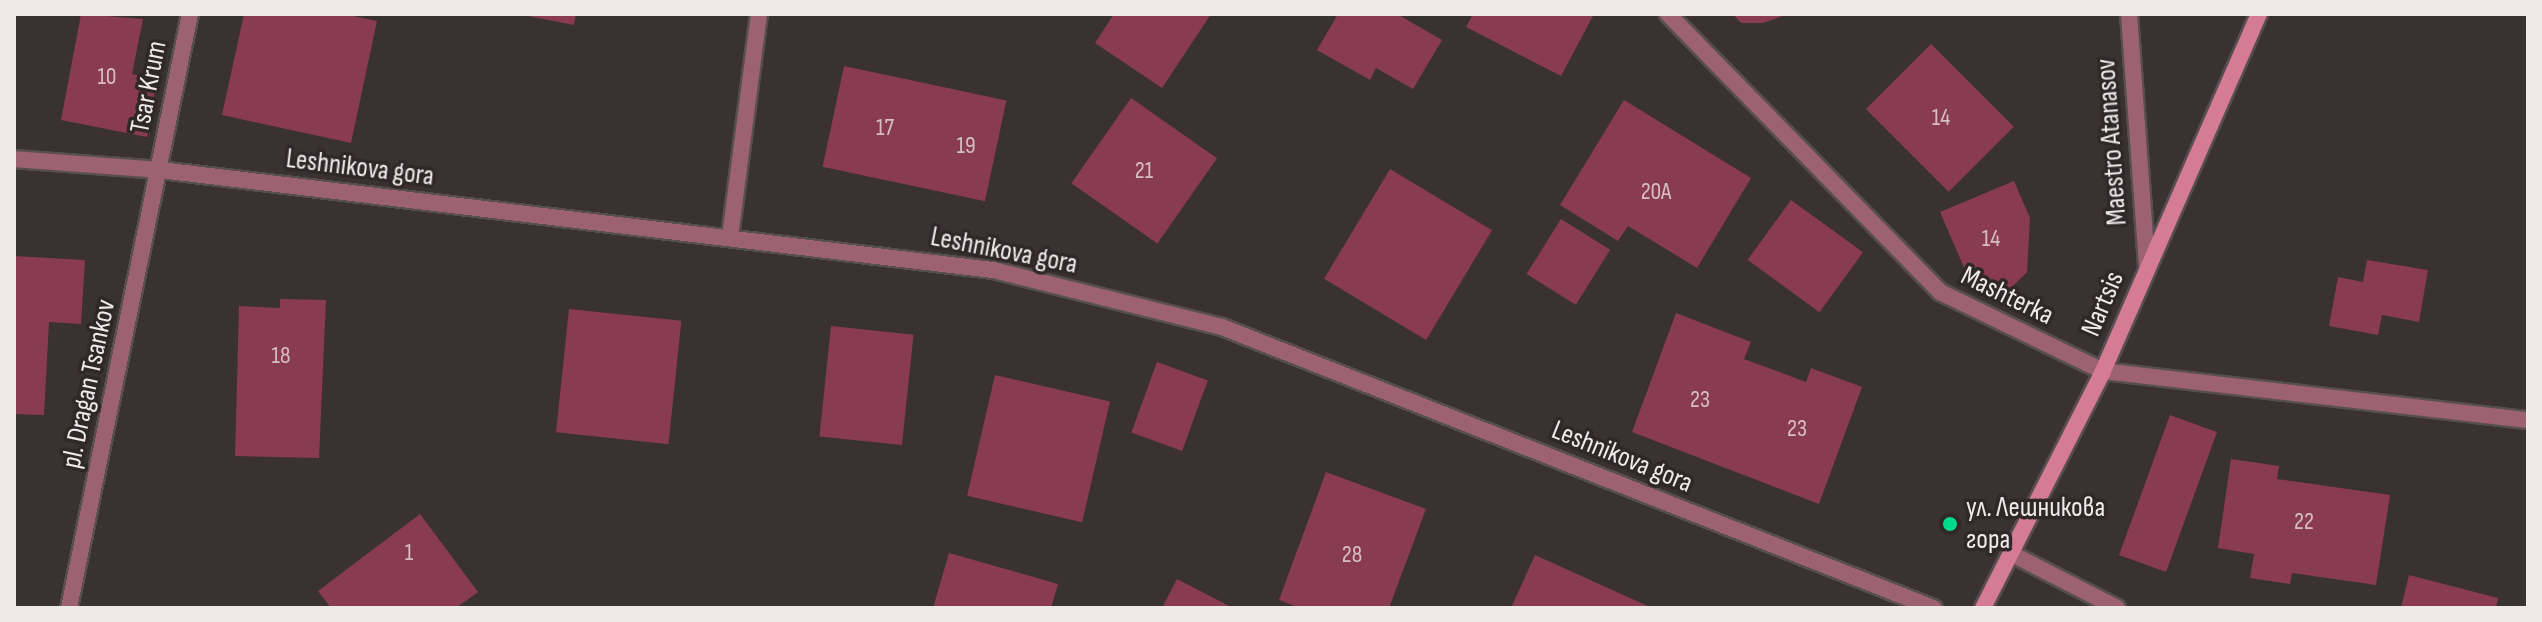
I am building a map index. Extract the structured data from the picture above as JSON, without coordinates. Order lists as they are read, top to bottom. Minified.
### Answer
{"streets":{"main road":["Nartsis"],"street":["Tsar Krum","Maestro Atanasov","Leshnikova gora","Mashterka","pl. Dragan Tsankov"]},"crossings":[["Tsar Krum","Leshnikova gora"],["Tsar Krum","pl. Dragan Tsankov"],["Maestro Atanasov","Nartsis"],["Leshnikova gora","pl. Dragan Tsankov"],["Mashterka","Nartsis"]],"places":["ул. Лешникова гора"],"house_numbers":["10","14","17","19","21","20А","14","18","23","23","22","1","28"]}
